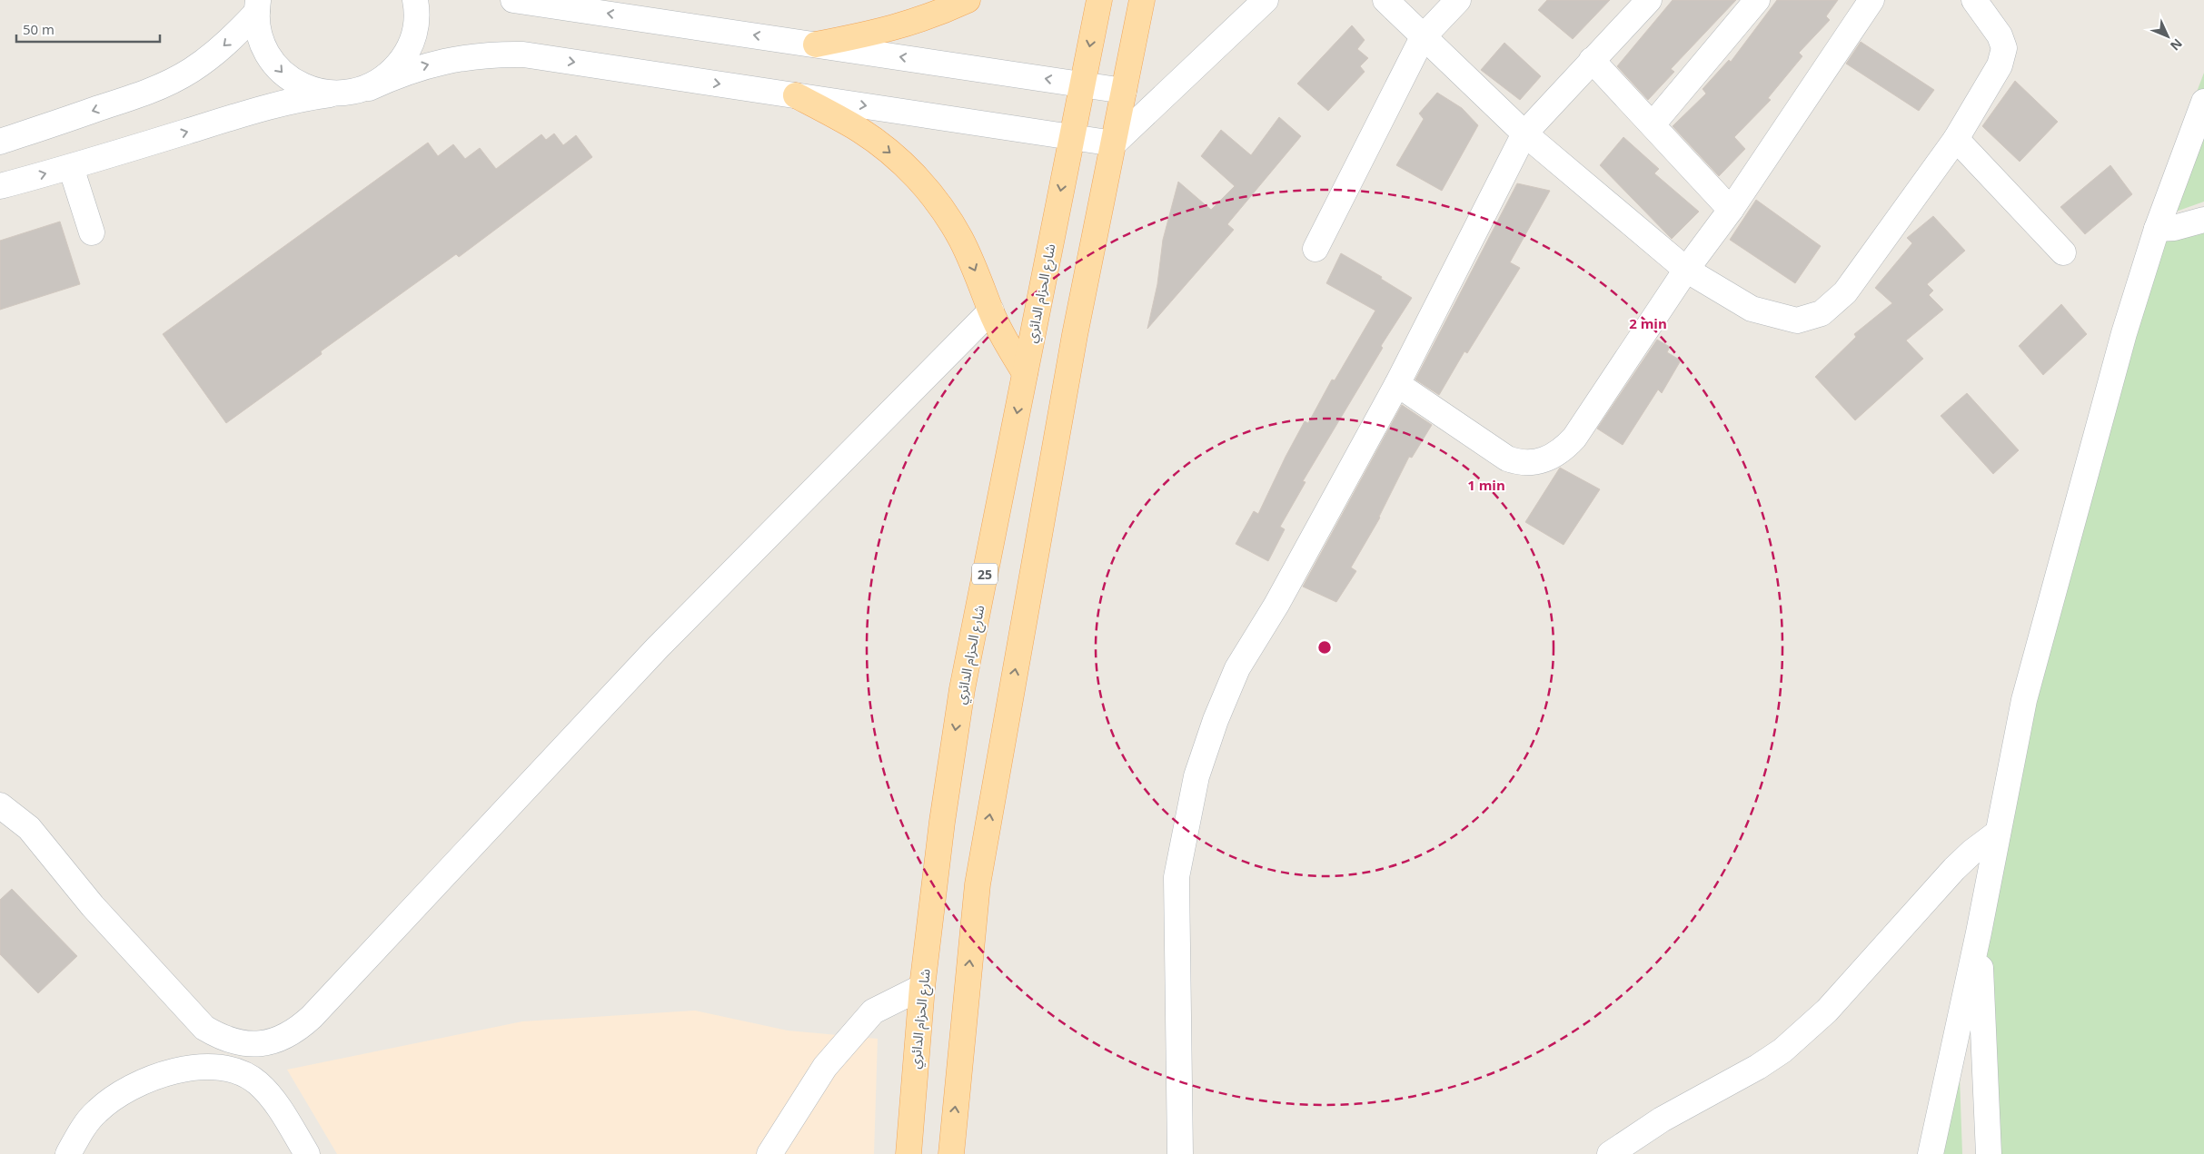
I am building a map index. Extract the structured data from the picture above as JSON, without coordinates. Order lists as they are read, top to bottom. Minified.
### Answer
{"streets":{"main road":["شارع الحزام الدائري","25"]},"scale_bar":"50 m","north":"bottom right","rings":["2 min","1 min"]}
